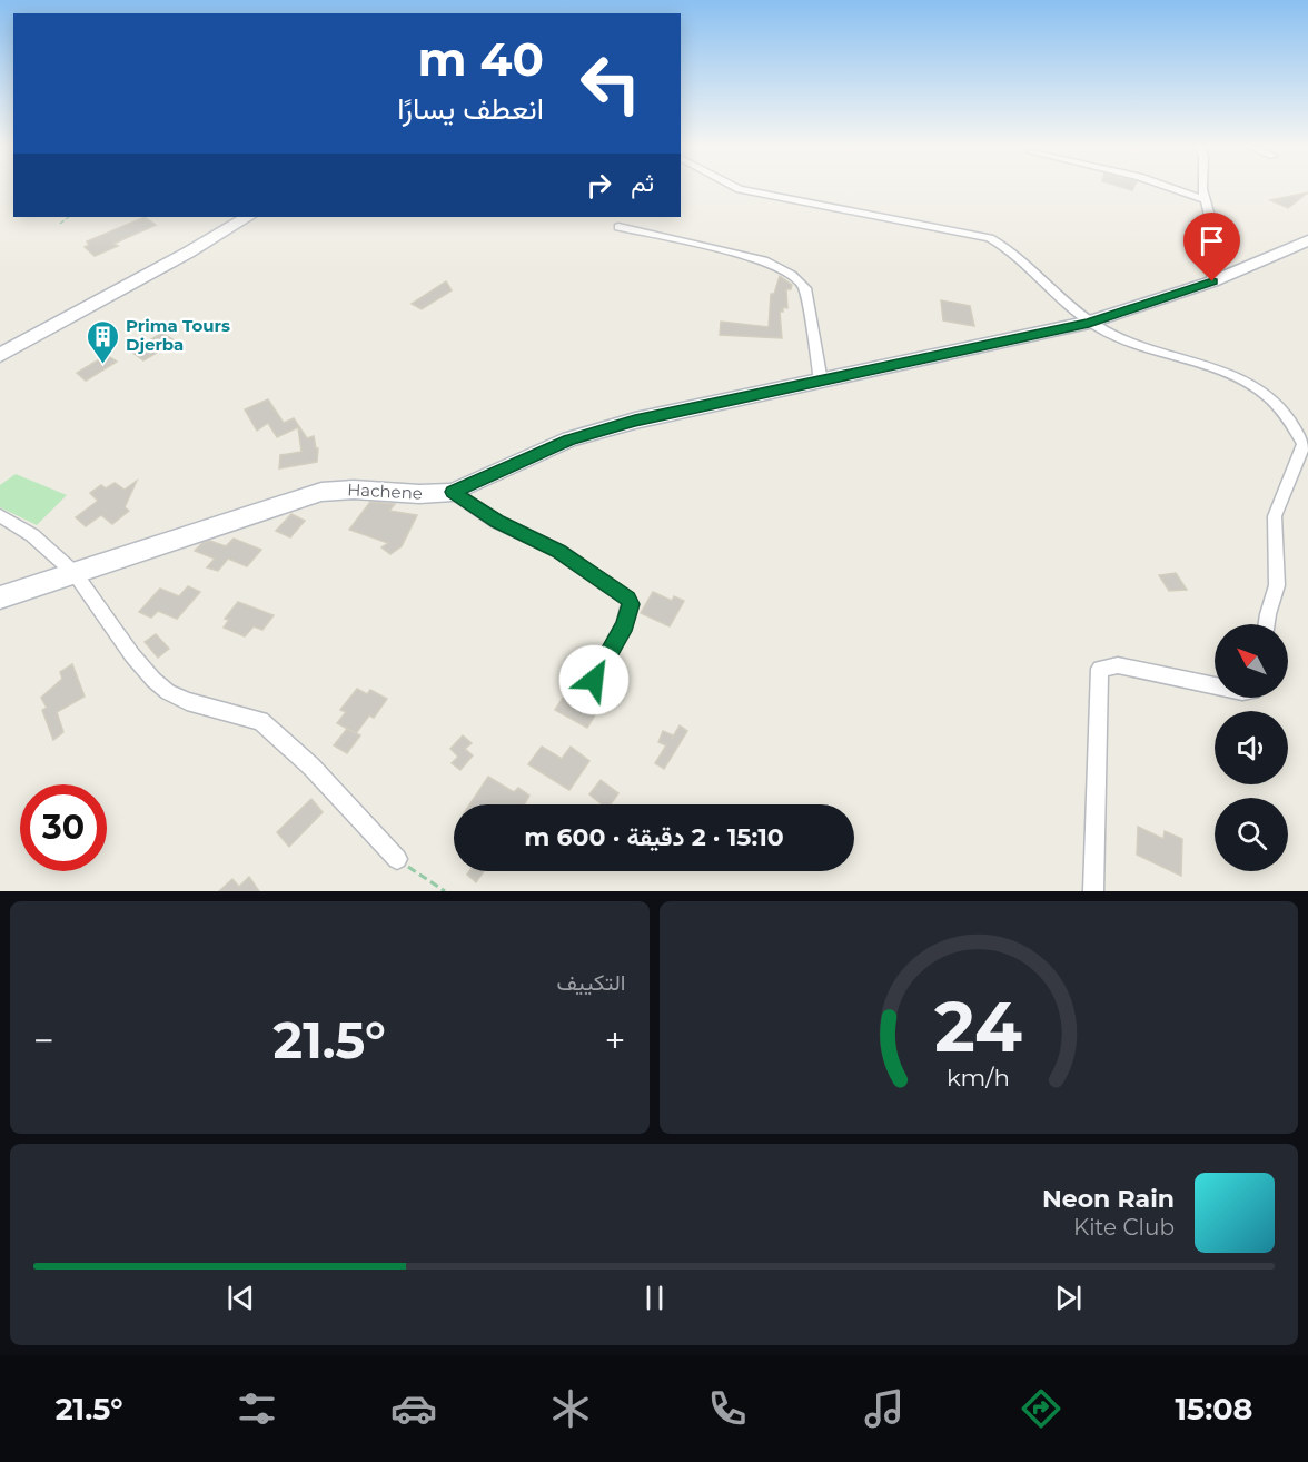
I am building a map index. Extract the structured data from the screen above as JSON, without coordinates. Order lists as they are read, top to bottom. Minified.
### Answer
{"streets":{"street":["Hachene"]},"places":{"building":["Prima Tours Djerba"]},"north":"top left","page":{"turn":["40 m","انعطف يسارًا"],"then":"ثم","limit":"30","trip":"15:10 · 2 دقيقة · 600 m","tile":"التكييف","heat":["−","21.5°","+"],"song":["Neon Rain","Kite Club"],"tabs":["15:08","21.5°"],"gauge":["24","km/h"]}}
